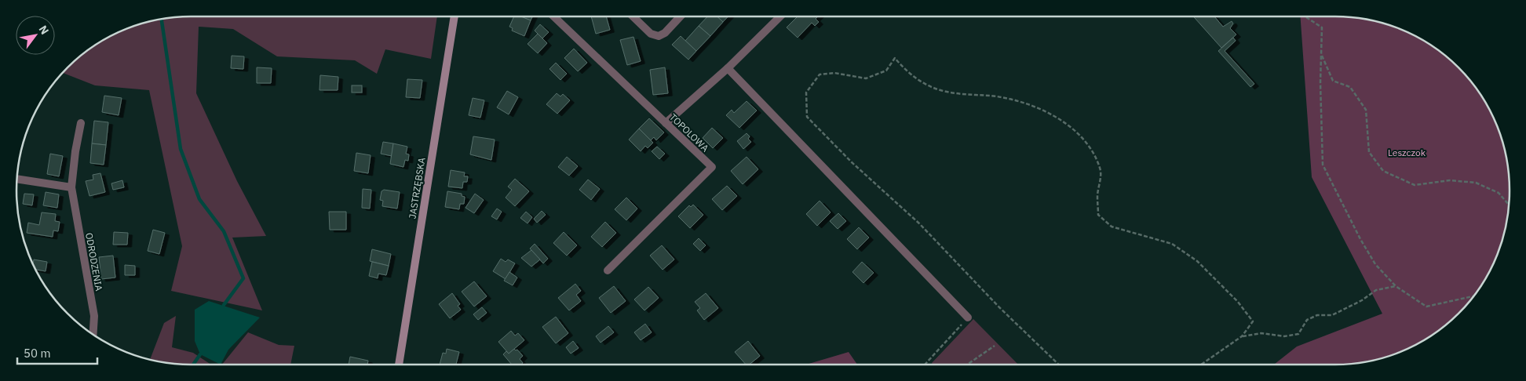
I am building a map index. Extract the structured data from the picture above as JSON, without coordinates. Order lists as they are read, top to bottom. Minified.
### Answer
{"streets":{"main road":["JASTRZĘBSKA"],"street":["TOPOLOWA","ODRODZENIA"]},"parks":["Leszczok"],"scale_bar":"50 m","north":"top right"}
